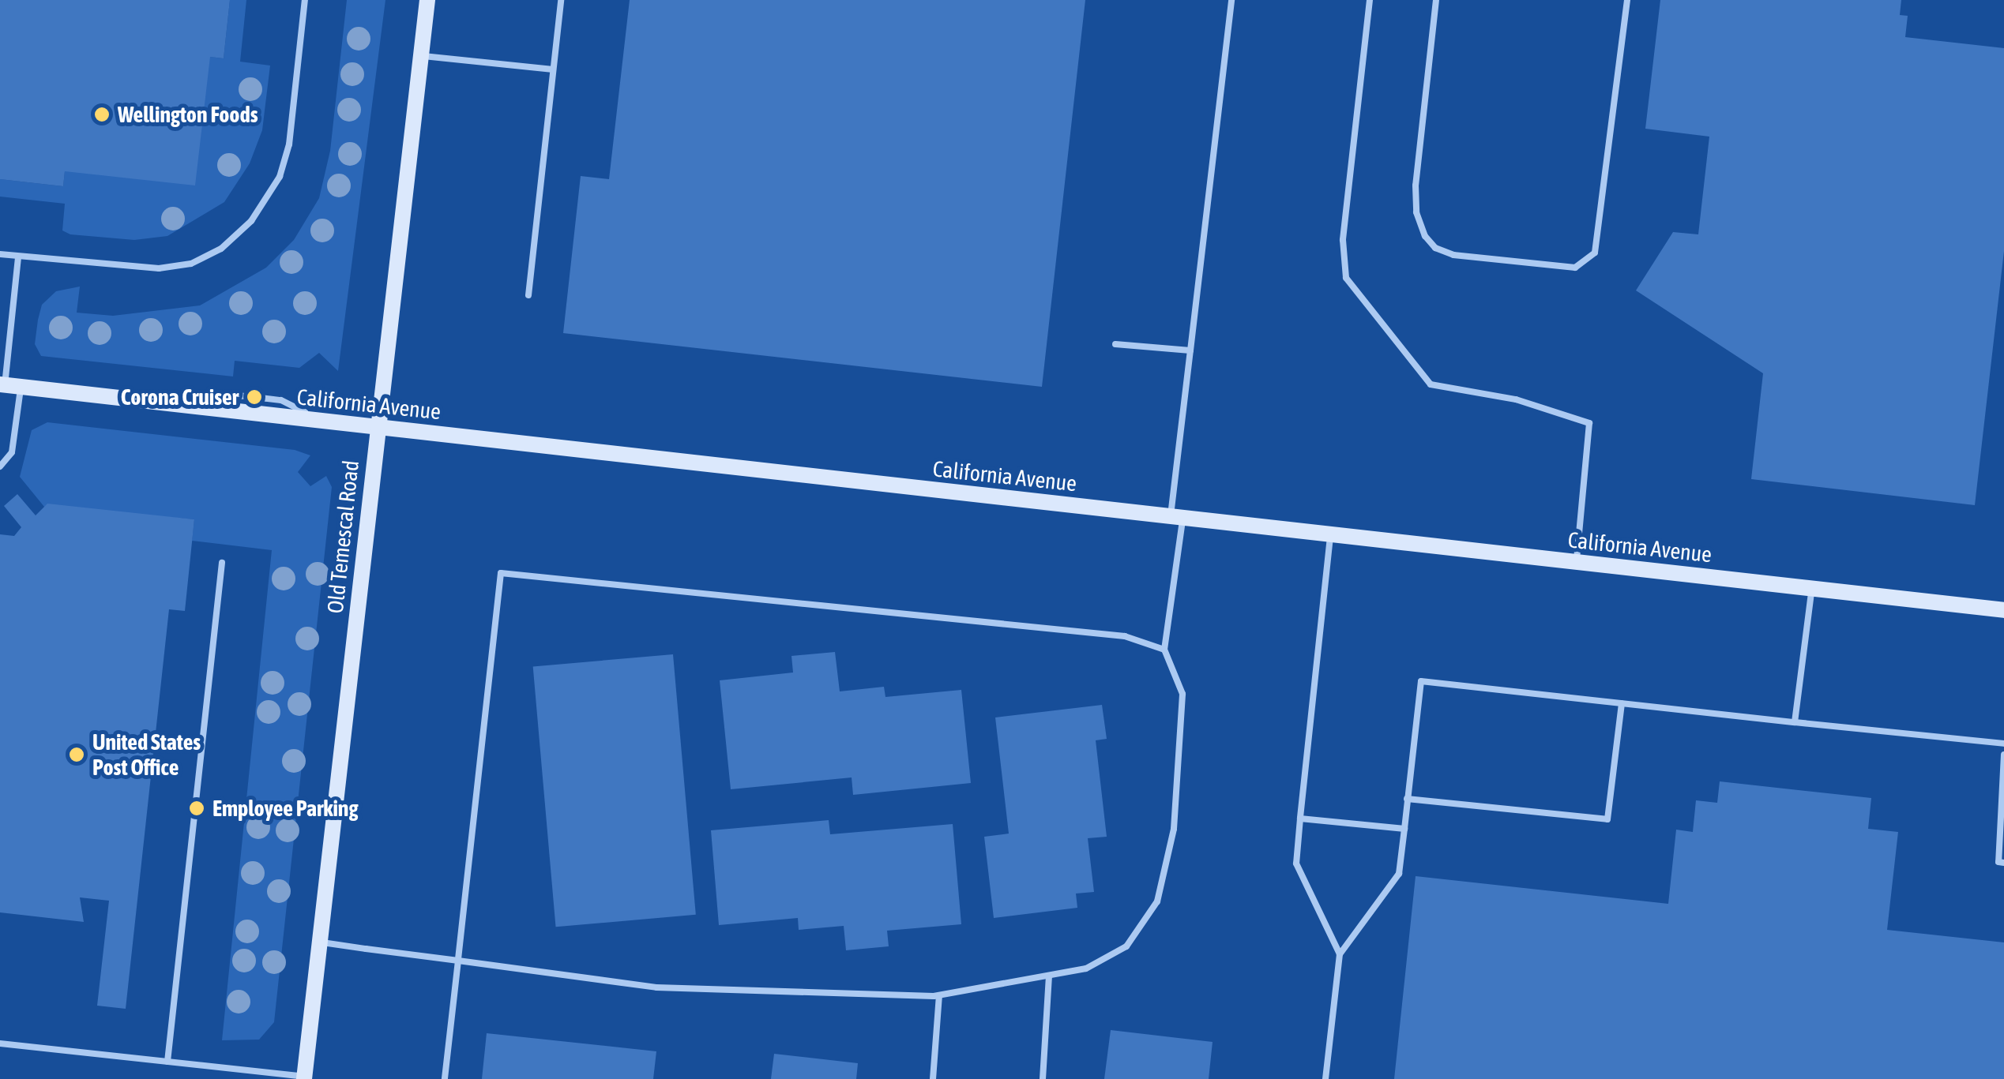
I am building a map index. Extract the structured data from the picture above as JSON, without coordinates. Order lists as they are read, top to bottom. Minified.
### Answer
{"streets":{"main road":["California Avenue","Old Temescal Road"]},"crossings":[["California Avenue","Old Temescal Road"]],"places":["Wellington Foods","Corona Cruiser","United States Post Office","Employee Parking"]}
